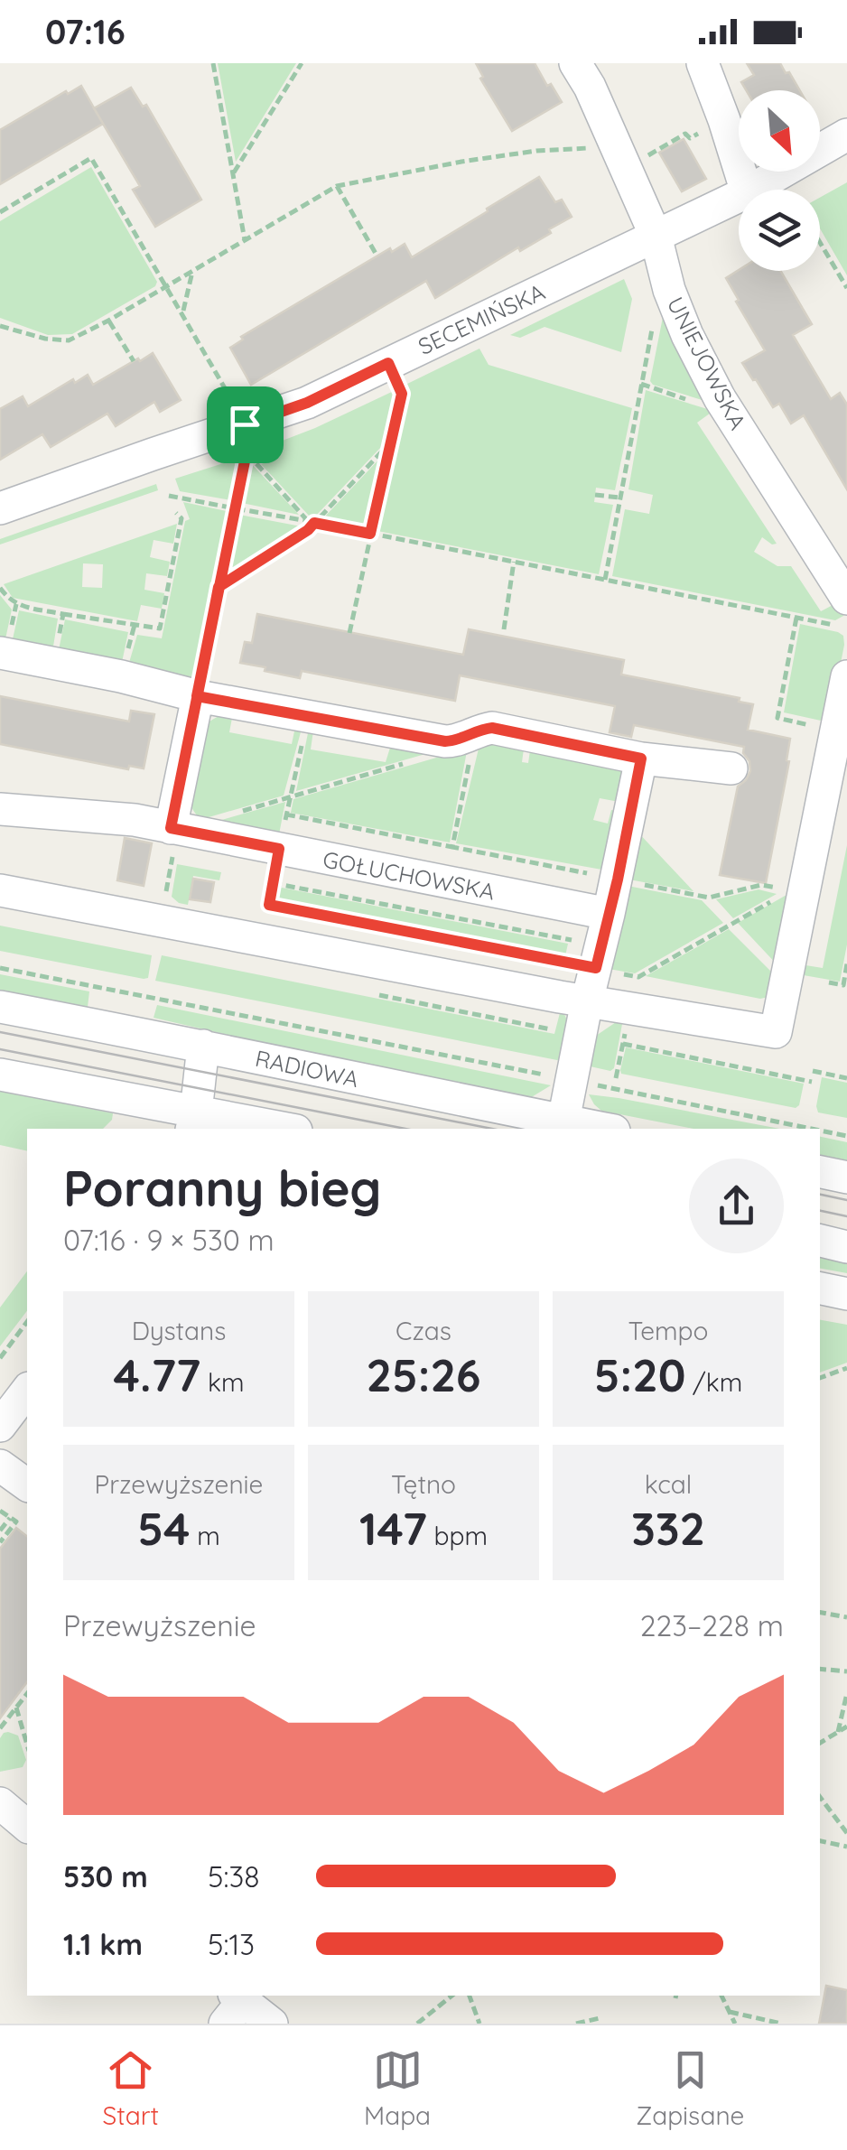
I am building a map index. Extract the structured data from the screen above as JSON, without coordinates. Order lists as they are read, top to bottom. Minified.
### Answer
{"streets":{"street":["SECEMIŃSKA","UNIEJOWSKA","GOŁUCHOWSKA","RADIOWA"]},"crossings":[["SECEMIŃSKA","UNIEJOWSKA"]],"north":"bottom right","page":{"status":"07:16","heading":["Poranny bieg","07:16 · 9 × 530 m"],"stats":[["Dystans","4.77 km"],["Czas","25:26"],["Tempo","5:20 /km"],["Przewyższenie","54 m"],["Tętno","147 bpm"],["kcal","332"]],"chart":["Przewyższenie","223–228 m"],"list":[{"name":"530 m","note":"5:38"},{"name":"1.1 km","note":"5:13"}],"tabs":["Start","Mapa","Zapisane"]}}
